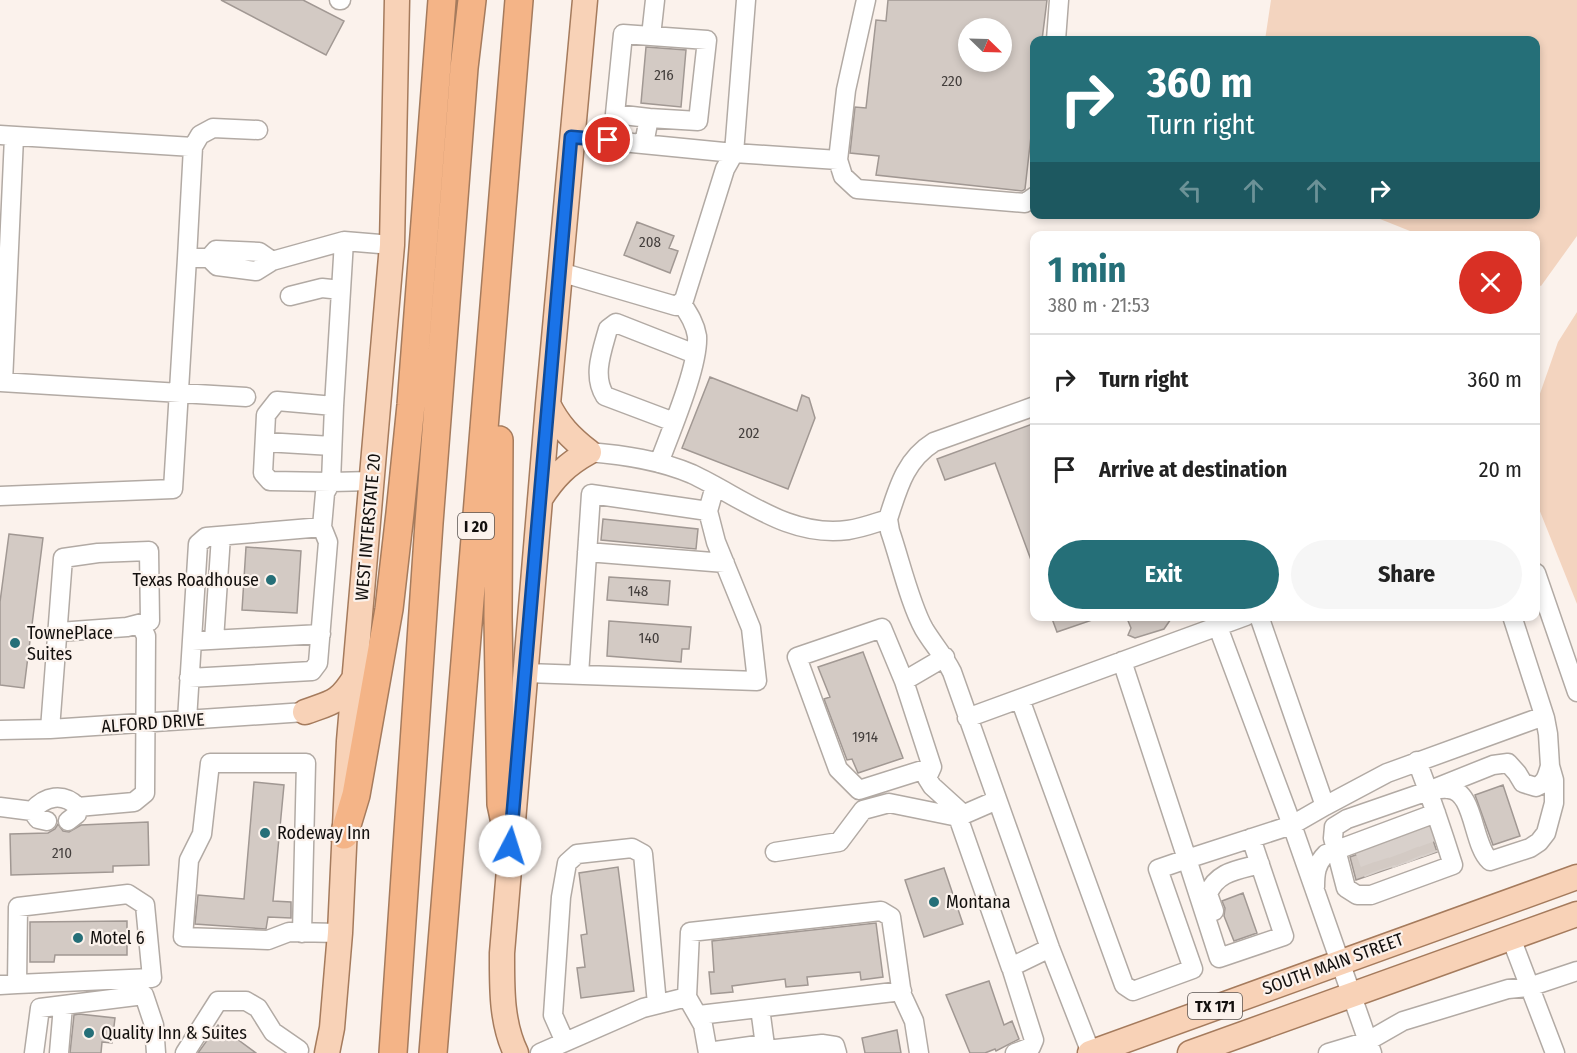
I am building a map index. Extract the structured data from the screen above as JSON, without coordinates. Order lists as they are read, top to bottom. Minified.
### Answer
{"streets":{"highway":["I 20"],"main road":["WEST INTERSTATE 20","SOUTH MAIN STREET","TX 171"],"street":["ALFORD DRIVE"]},"places":["Texas Roadhouse","TownePlace Suites","Rodeway Inn","Montana","Motel 6","Quality Inn & Suites"],"house_numbers":["216","220","208","202","148","140","1914","210"],"north":"bottom right","page":{"turn":["360 m","Turn right"],"heading":["1 min","380 m · 21:53"],"list":[{"name":"Turn right","value":"360 m"},{"name":"Arrive at destination","value":"20 m"}],"buttons":["Exit","Share"]}}
